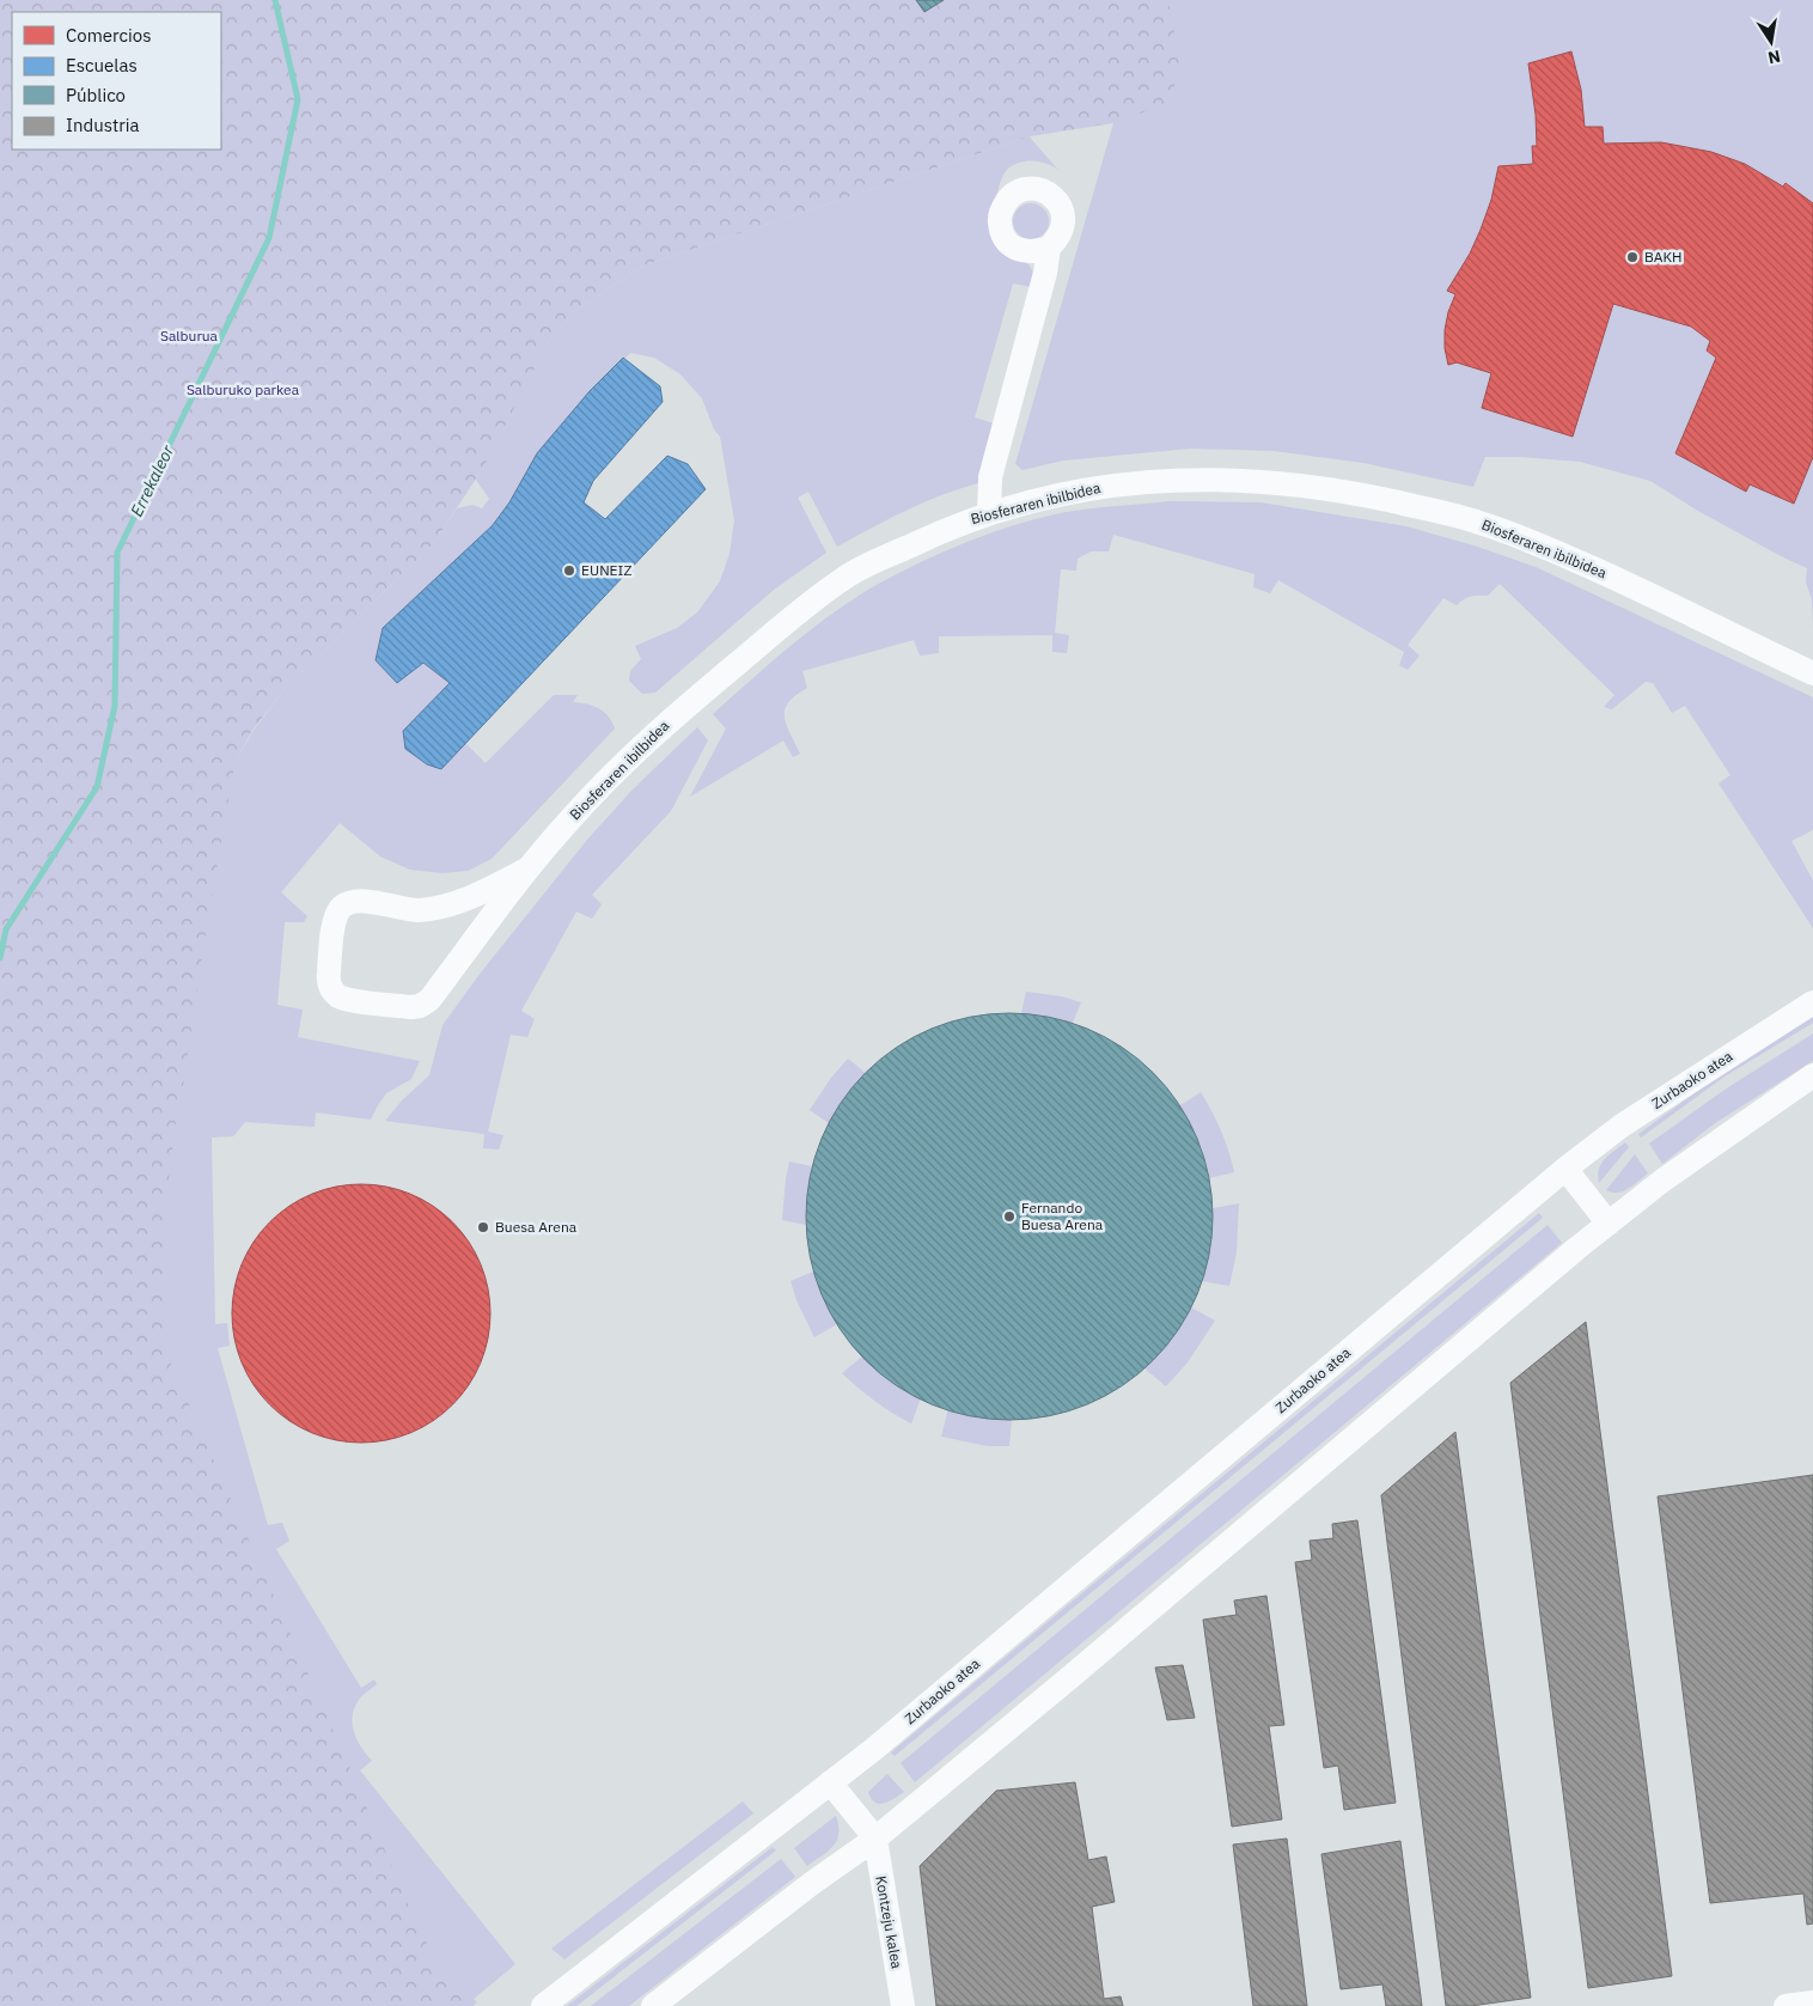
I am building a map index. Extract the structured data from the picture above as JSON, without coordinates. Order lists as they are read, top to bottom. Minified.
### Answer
{"streets":{"street":["Biosferaren ibilbidea","Zurbaoko atea","Kontzeju kalea"]},"water":["Errekaleor"],"parks":["Salburua","Salburuko parkea"],"places":["BAKH","EUNEIZ","Fernando Buesa Arena","Buesa Arena"],"legend":["Comercios","Escuelas","Público","Industria"],"north":"bottom"}
